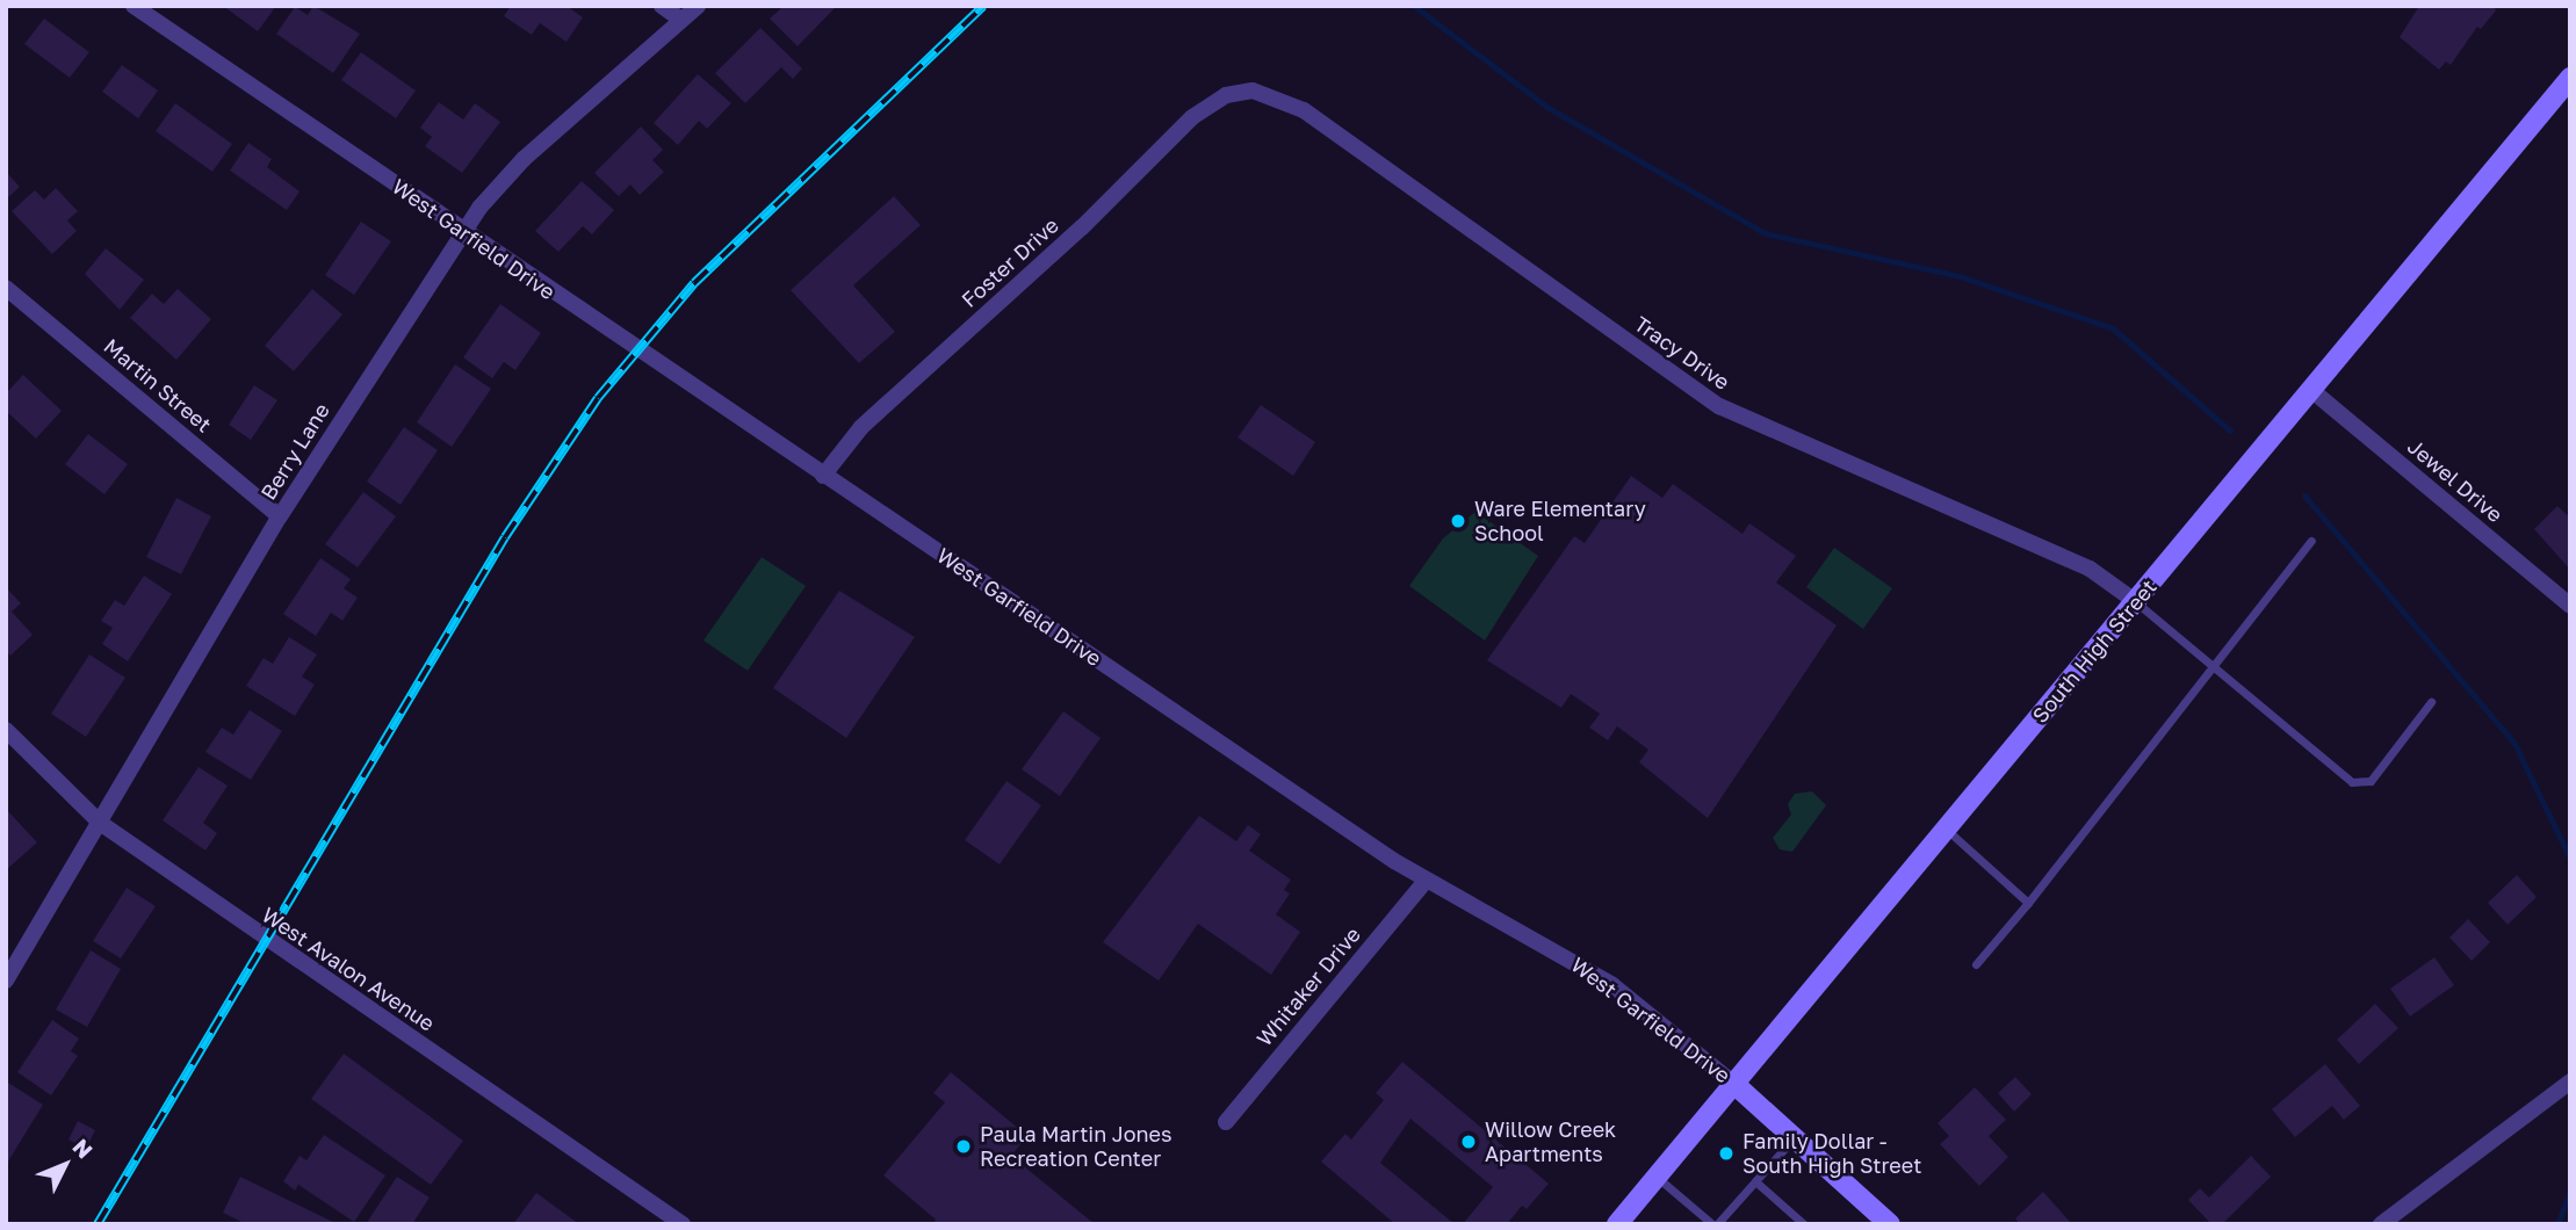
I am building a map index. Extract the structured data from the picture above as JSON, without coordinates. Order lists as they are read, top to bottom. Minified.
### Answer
{"streets":{"main road":["West Garfield Drive","South High Street"],"street":["Foster Drive","Tracy Drive","Martin Street","Berry Lane","Jewel Drive","West Avalon Avenue","Whitaker Drive"]},"crossings":[["West Garfield Drive","Foster Drive"],["West Garfield Drive","Berry Lane"],["West Garfield Drive","South High Street"],["West Garfield Drive","Whitaker Drive"],["Foster Drive","Tracy Drive"],["Tracy Drive","South High Street"],["Martin Street","Berry Lane"],["Berry Lane","West Avalon Avenue"],["Jewel Drive","South High Street"]],"places":["Ware Elementary School","Willow Creek Apartments","Paula Martin Jones Recreation Center","Family Dollar - South High Street"],"north":"top right"}
